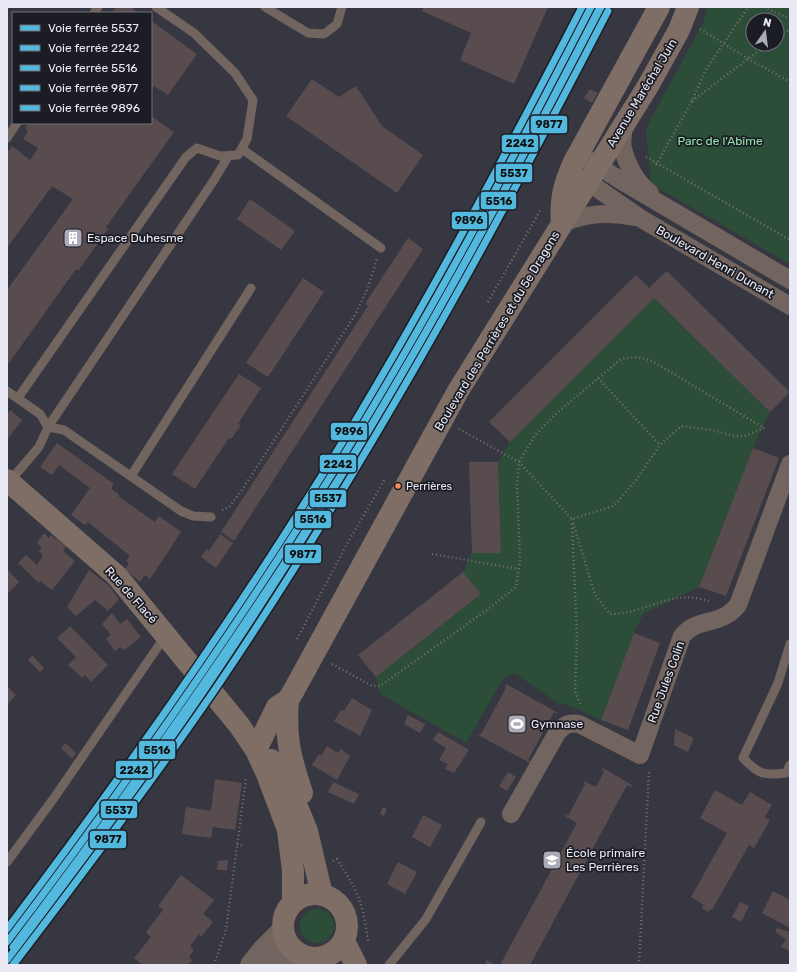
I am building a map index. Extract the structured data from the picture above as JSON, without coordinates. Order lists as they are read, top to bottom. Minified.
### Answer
{"streets":{"main road":["Avenue Maréchal Juin","Boulevard des Perrières et du 5e Dragons","Rue de Flacé"],"street":["Boulevard Henri Dunant","Rue Jules Colin"]},"crossings":[["Avenue Maréchal Juin","Boulevard Henri Dunant"],["Avenue Maréchal Juin","Boulevard des Perrières et du 5e Dragons"],["Boulevard Henri Dunant","Boulevard des Perrières et du 5e Dragons"],["Boulevard des Perrières et du 5e Dragons","Rue de Flacé"]],"parks":["Parc de l'Abîme"],"places":{"building":["Espace Duhesme"],"other":["Perrières"],"sports":["Gymnase"],"school or university":["École primaire Les Perrières"]},"lines":["rail line 5537","rail line 2242","rail line 9896","rail line 5516","rail line 9877"],"legend":["Voie ferrée 5537","Voie ferrée 2242","Voie ferrée 5516","Voie ferrée 9877","Voie ferrée 9896"],"north":"top"}
